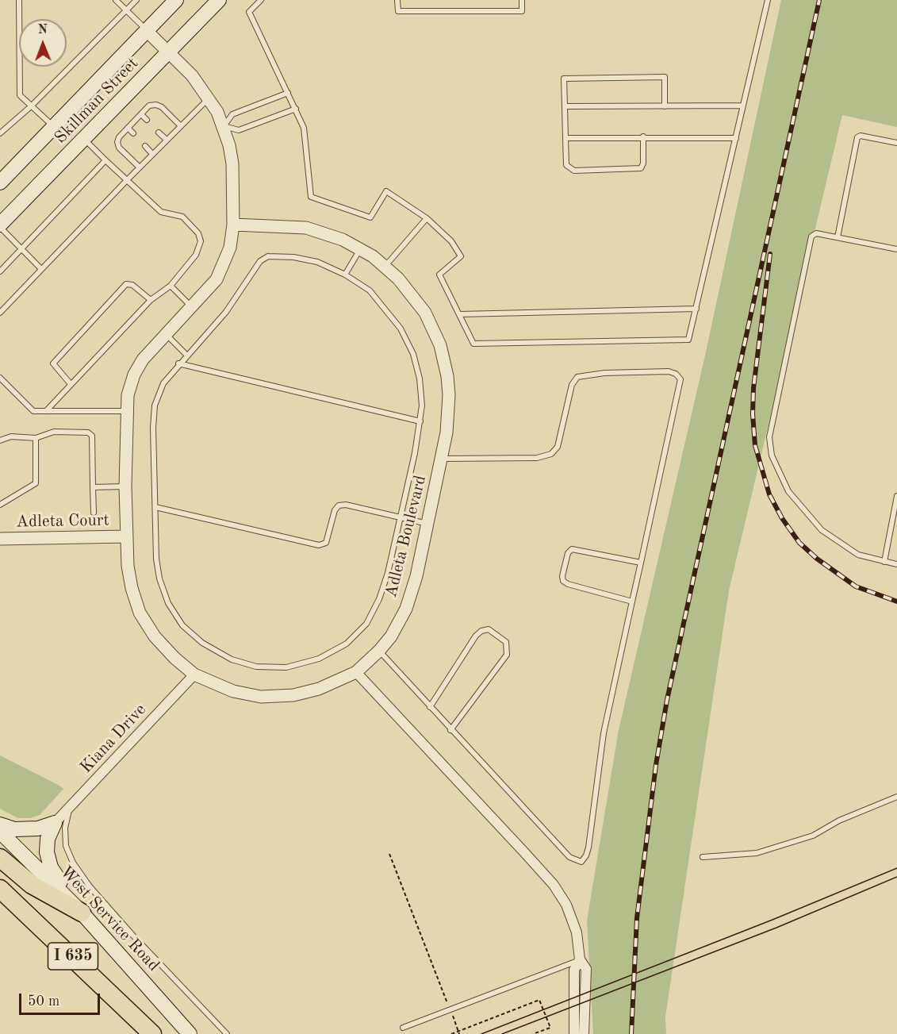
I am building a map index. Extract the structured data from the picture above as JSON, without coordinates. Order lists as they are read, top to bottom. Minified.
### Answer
{"streets":{"highway":["I 635"],"main road":["Skillman Street","West Service Road"],"street":["Adleta Court","Adleta Boulevard","Kiana Drive"]},"crossings":[["Skillman Street","Adleta Boulevard"],["Adleta Court","Adleta Boulevard"],["Adleta Boulevard","Kiana Drive"]],"scale_bar":"50 m","north":"top"}
